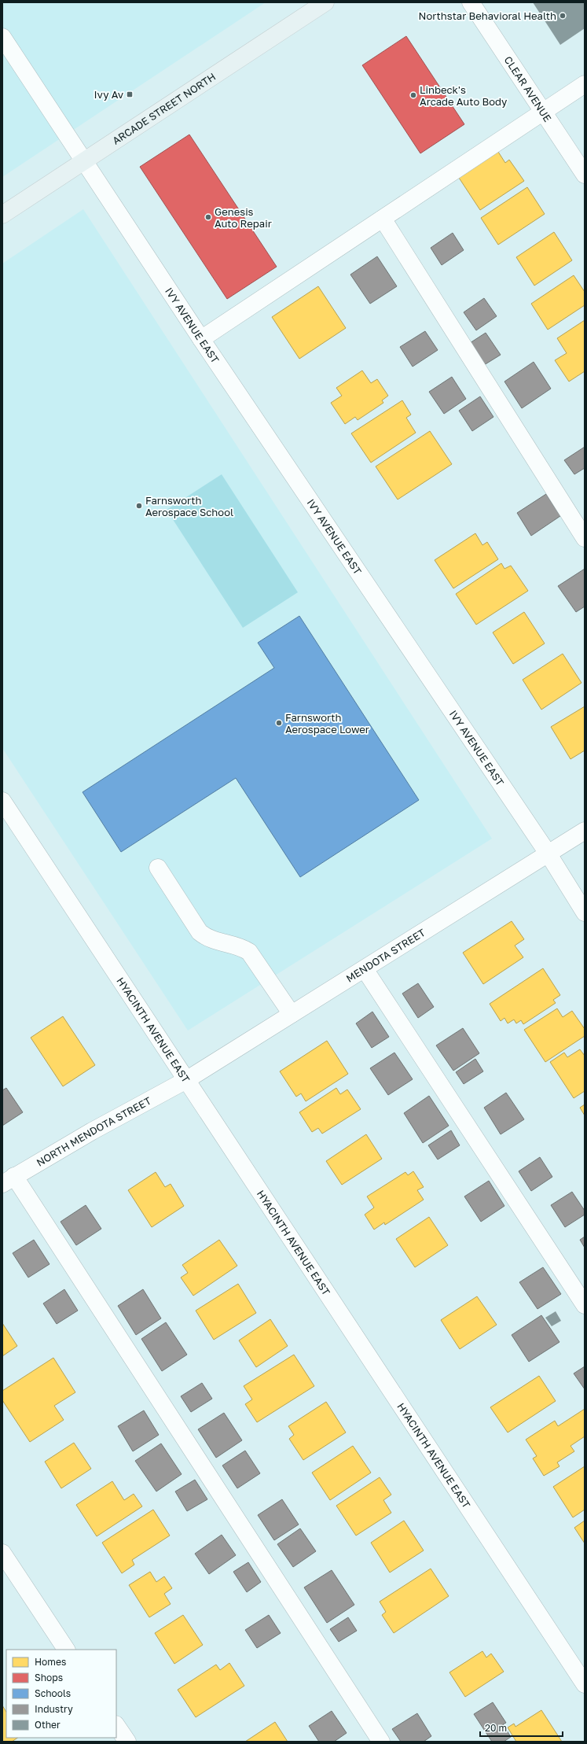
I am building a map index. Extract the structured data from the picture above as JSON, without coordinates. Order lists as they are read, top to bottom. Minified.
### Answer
{"streets":{"main road":["ARCADE STREET NORTH"],"street":["CLEAR AVENUE","IVY AVENUE EAST","MENDOTA STREET","HYACINTH AVENUE EAST","NORTH MENDOTA STREET"]},"crossings":[["ARCADE STREET NORTH","IVY AVENUE EAST"],["IVY AVENUE EAST","MENDOTA STREET"],["MENDOTA STREET","HYACINTH AVENUE EAST"],["MENDOTA STREET","NORTH MENDOTA STREET"],["HYACINTH AVENUE EAST","NORTH MENDOTA STREET"]],"places":{"other":["Northstar Behavioral Health","Linbeck's Arcade Auto Body","Genesis Auto Repair","Farnsworth Aerospace School","Farnsworth Aerospace Lower"],"transit":["Ivy Av"]},"legend":["Homes","Shops","Schools","Industry","Other"],"scale_bar":"20 m"}
